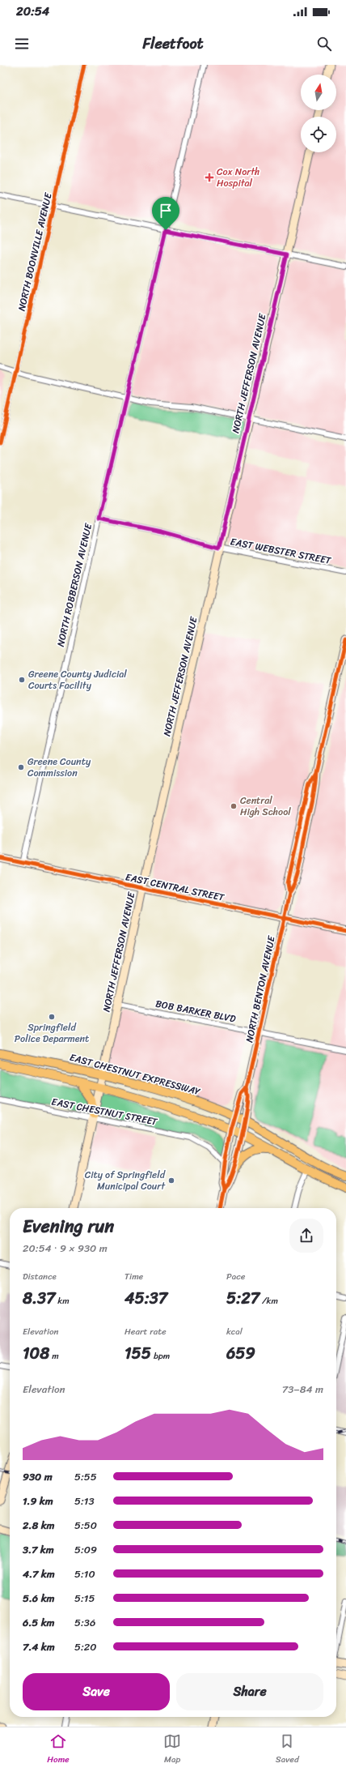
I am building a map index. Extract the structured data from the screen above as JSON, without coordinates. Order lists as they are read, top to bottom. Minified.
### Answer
{"streets":{"main road":["NORTH JEFFERSON AVENUE","EAST CENTRAL STREET","NORTH BENTON AVENUE","EAST CHESTNUT EXPRESSWAY"],"street":["NORTH BOONVILLE AVENUE","EAST WEBSTER STREET","NORTH ROBBERSON AVENUE","BOB BARKER BLVD","EAST CHESTNUT STREET"]},"crossings":[["NORTH JEFFERSON AVENUE","EAST WEBSTER STREET"],["NORTH JEFFERSON AVENUE","EAST CENTRAL STREET"],["NORTH JEFFERSON AVENUE","BOB BARKER BLVD"],["NORTH JEFFERSON AVENUE","EAST CHESTNUT EXPRESSWAY"],["NORTH JEFFERSON AVENUE","EAST CHESTNUT STREET"],["EAST WEBSTER STREET","NORTH ROBBERSON AVENUE"],["NORTH ROBBERSON AVENUE","EAST CENTRAL STREET"],["EAST CENTRAL STREET","NORTH BENTON AVENUE"],["NORTH BENTON AVENUE","BOB BARKER BLVD"],["NORTH BENTON AVENUE","EAST CHESTNUT EXPRESSWAY"],["NORTH BENTON AVENUE","EAST CHESTNUT STREET"]],"places":{"health":["Cox North Hospital"],"other":["Greene County Judicial Courts Facility","Greene County Commission","Central High School","Springfield Police Deparment","City of Springfield Municipal Court"]},"north":"top","page":{"status":"20:54","header":"Fleetfoot","heading":["Evening run","20:54 · 9 × 930 m"],"stats":[["Distance","8.37 km"],["Time","45:37"],["Pace","5:27 /km"],["Elevation","108 m"],["Heart rate","155 bpm"],["kcal","659"]],"chart":["Elevation","73–84 m"],"list":[{"name":"930 m","note":"5:55"},{"name":"1.9 km","note":"5:13"},{"name":"2.8 km","note":"5:50"},{"name":"3.7 km","note":"5:09"},{"name":"4.7 km","note":"5:10"},{"name":"5.6 km","note":"5:15"},{"name":"6.5 km","note":"5:36"},{"name":"7.4 km","note":"5:20"}],"buttons":["Save","Share"],"tabs":["Home","Map","Saved"]}}
